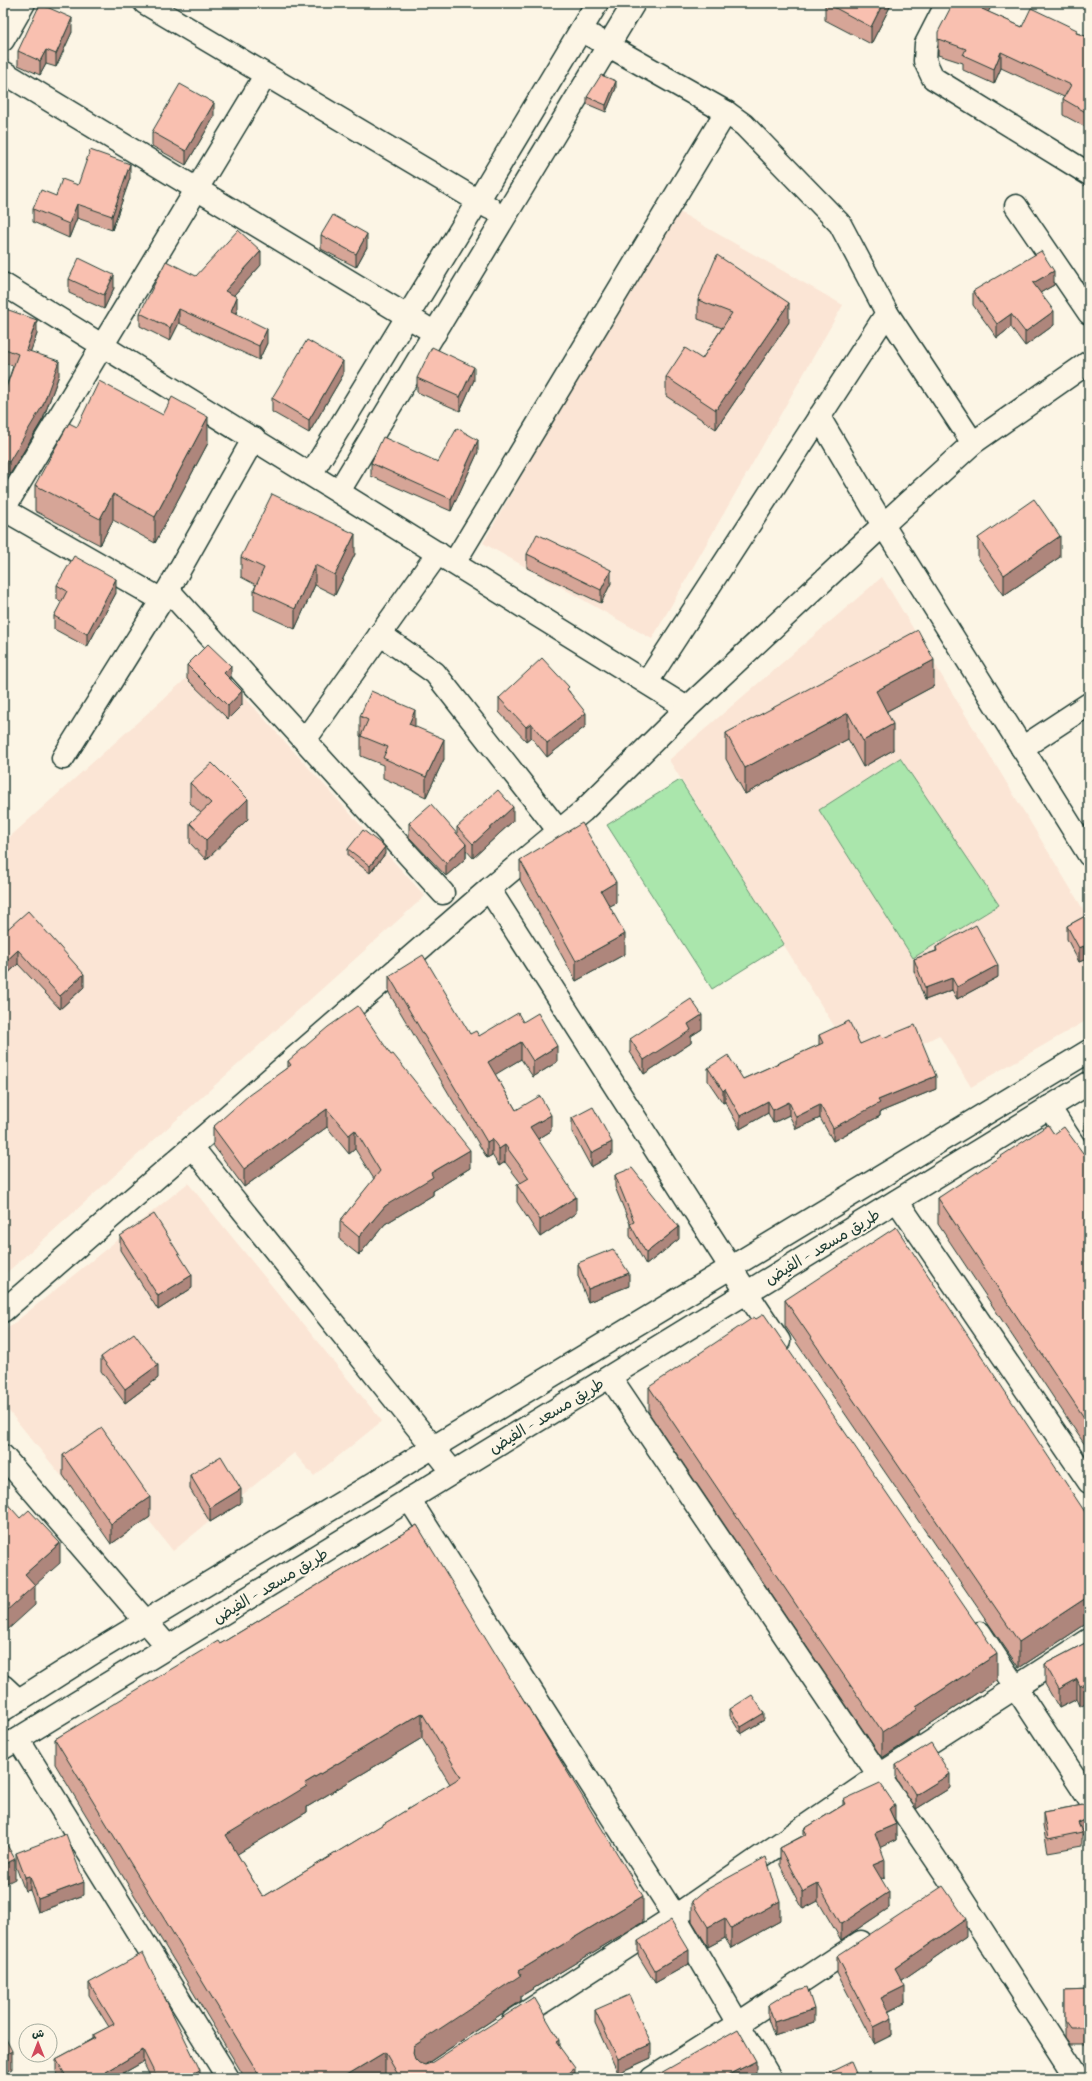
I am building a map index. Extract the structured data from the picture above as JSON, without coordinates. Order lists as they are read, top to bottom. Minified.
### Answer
{"streets":{"street":["طريق مسعد - الفيض"]},"north":"top"}
